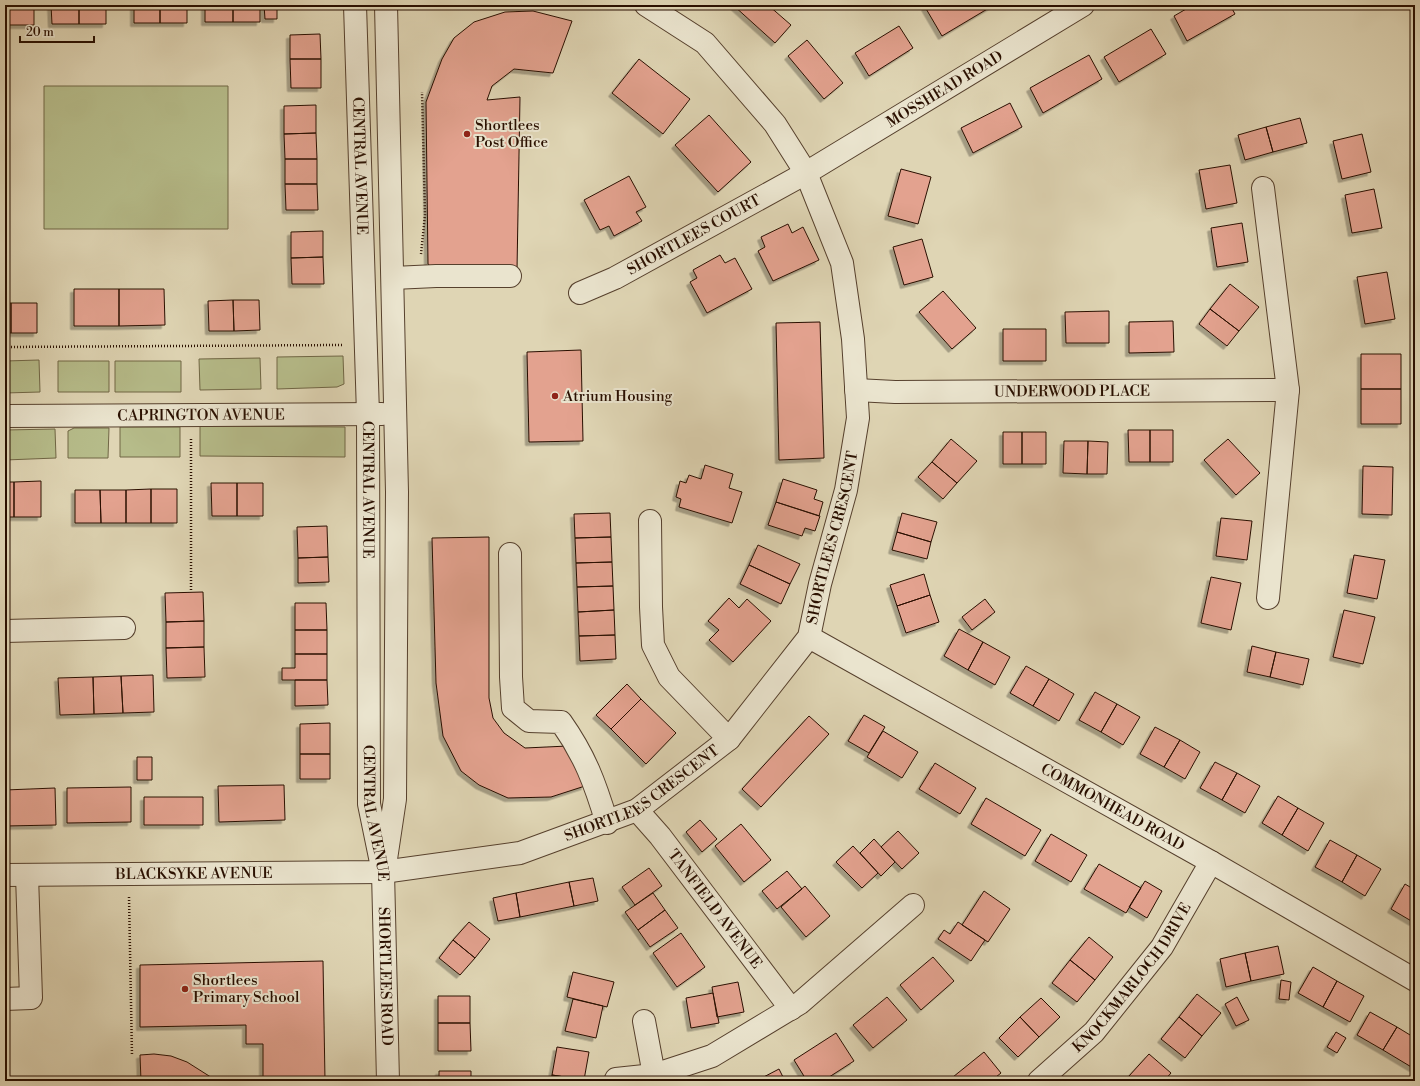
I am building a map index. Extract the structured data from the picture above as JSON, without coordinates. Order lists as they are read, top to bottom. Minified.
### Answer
{"streets":{"street":["MOSSHEAD ROAD","CENTRAL AVENUE","SHORTLEES COURT","UNDERWOOD PLACE","CAPRINGTON AVENUE","SHORTLEES CRESCENT","COMMONHEAD ROAD","BLACKSYKE AVENUE","TANFIELD AVENUE","KNOCKMARLOCH DRIVE","SHORTLEES ROAD"]},"crossings":[["MOSSHEAD ROAD","SHORTLEES COURT"],["MOSSHEAD ROAD","SHORTLEES CRESCENT"],["CENTRAL AVENUE","CAPRINGTON AVENUE"],["CENTRAL AVENUE","SHORTLEES CRESCENT"],["CENTRAL AVENUE","BLACKSYKE AVENUE"],["CENTRAL AVENUE","SHORTLEES ROAD"],["SHORTLEES COURT","SHORTLEES CRESCENT"],["UNDERWOOD PLACE","SHORTLEES CRESCENT"],["SHORTLEES CRESCENT","COMMONHEAD ROAD"],["SHORTLEES CRESCENT","BLACKSYKE AVENUE"],["SHORTLEES CRESCENT","TANFIELD AVENUE"],["SHORTLEES CRESCENT","SHORTLEES ROAD"],["COMMONHEAD ROAD","KNOCKMARLOCH DRIVE"],["BLACKSYKE AVENUE","SHORTLEES ROAD"]],"places":["Shortlees Post Office","Atrium Housing","Shortlees Primary School"],"scale_bar":"20 m"}
